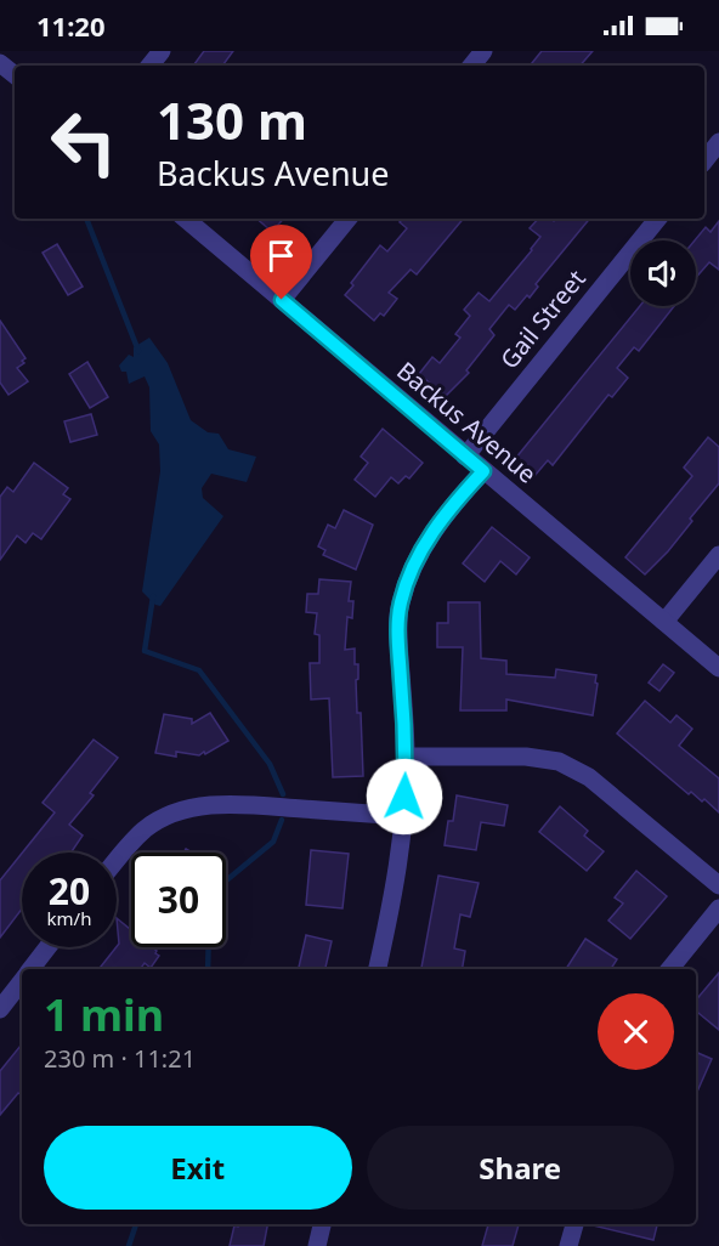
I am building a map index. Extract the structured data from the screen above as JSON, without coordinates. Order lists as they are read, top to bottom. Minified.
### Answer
{"streets":{"street":["Gail Street","Backus Avenue"]},"crossings":[["Gail Street","Backus Avenue"]],"page":{"status":"11:20","turn":["130 m","Backus Avenue"],"speed":"20 km/h","limit":"30","heading":["1 min","230 m · 11:21"],"buttons":["Exit","Share"]}}
